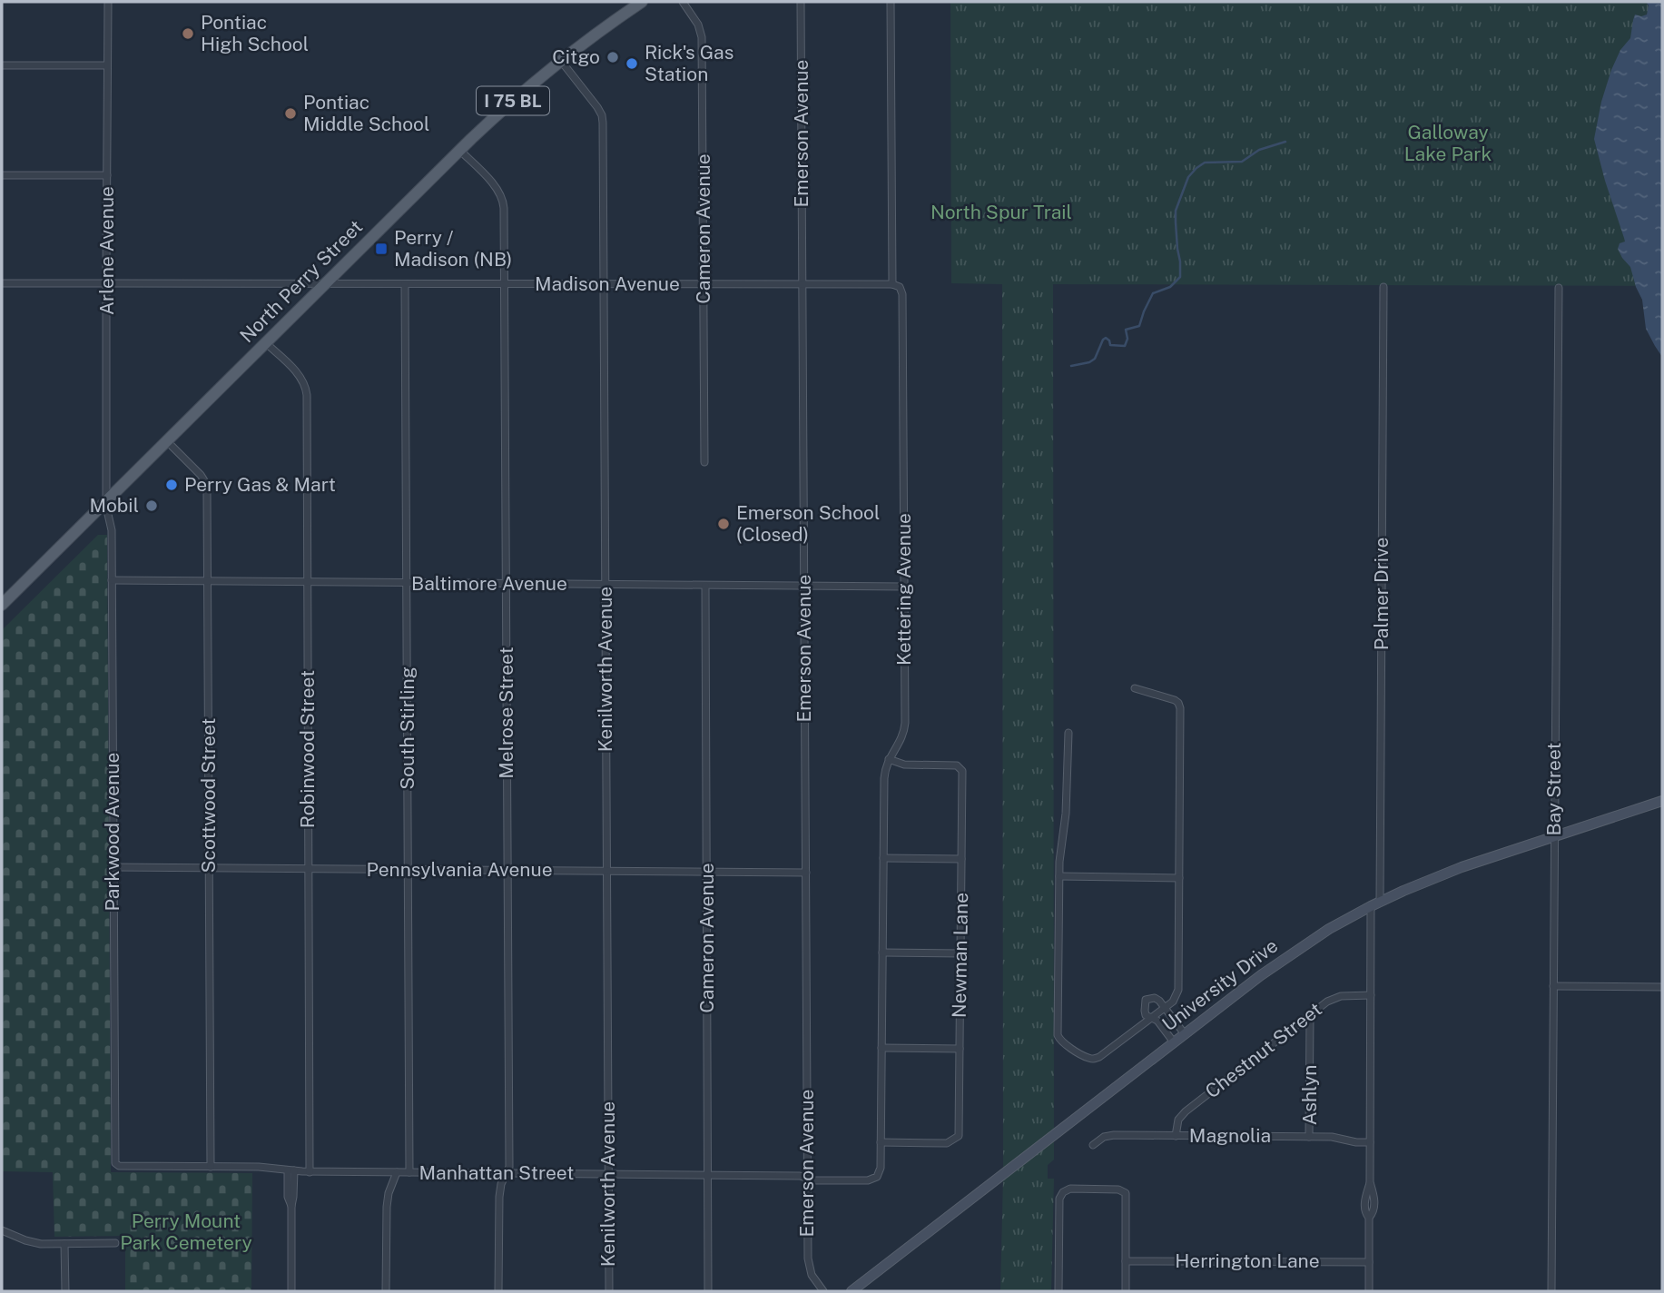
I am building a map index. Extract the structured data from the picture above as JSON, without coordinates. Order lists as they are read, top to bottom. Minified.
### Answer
{"streets":{"main road":["I 75 BL","North Perry Street","University Drive"],"street":["Emerson Avenue","Cameron Avenue","Arlene Avenue","Madison Avenue","Baltimore Avenue","Kettering Avenue","Palmer Drive","Kenilworth Avenue","Melrose Street","South Stirling","Robinwood Street","Bay Street","Scottwood Street","Parkwood Avenue","Pennsylvania Avenue","Newman Lane","Chestnut Street","Ashlyn","Magnolia","Manhattan Street","Herrington Lane"]},"crossings":[["Emerson Avenue","Madison Avenue"],["Emerson Avenue","Baltimore Avenue"],["Emerson Avenue","Pennsylvania Avenue"],["Emerson Avenue","Manhattan Street"],["Cameron Avenue","Madison Avenue"],["Cameron Avenue","Baltimore Avenue"],["Cameron Avenue","Pennsylvania Avenue"],["Cameron Avenue","Manhattan Street"],["Arlene Avenue","North Perry Street"],["Arlene Avenue","Madison Avenue"],["Arlene Avenue","Parkwood Avenue"],["North Perry Street","Madison Avenue"],["North Perry Street","Kenilworth Avenue"],["North Perry Street","Melrose Street"],["North Perry Street","Robinwood Street"],["North Perry Street","Scottwood Street"],["North Perry Street","Parkwood Avenue"],["Madison Avenue","Kettering Avenue"],["Madison Avenue","Kenilworth Avenue"],["Madison Avenue","Melrose Street"],["Madison Avenue","South Stirling"],["Baltimore Avenue","Kettering Avenue"],["Baltimore Avenue","Kenilworth Avenue"],["Baltimore Avenue","Melrose Street"],["Baltimore Avenue","South Stirling"],["Baltimore Avenue","Robinwood Street"],["Baltimore Avenue","Scottwood Street"],["Baltimore Avenue","Parkwood Avenue"],["Kettering Avenue","Newman Lane"],["Kettering Avenue","Manhattan Street"],["Palmer Drive","University Drive"],["Palmer Drive","Chestnut Street"],["Palmer Drive","Magnolia"],["Palmer Drive","Herrington Lane"],["Kenilworth Avenue","Pennsylvania Avenue"],["Kenilworth Avenue","Manhattan Street"],["Melrose Street","Pennsylvania Avenue"],["Melrose Street","Manhattan Street"],["South Stirling","Pennsylvania Avenue"],["South Stirling","Manhattan Street"],["Robinwood Street","Pennsylvania Avenue"],["Robinwood Street","Manhattan Street"],["Bay Street","University Drive"],["Scottwood Street","Pennsylvania Avenue"],["Scottwood Street","Manhattan Street"],["Parkwood Avenue","Pennsylvania Avenue"],["Parkwood Avenue","Manhattan Street"],["Chestnut Street","Ashlyn"],["Chestnut Street","Magnolia"],["Ashlyn","Magnolia"]],"parks":["Galloway Lake Park","North Spur Trail","Perry Mount Park Cemetery"],"places":{"other":["Pontiac High School","Citgo","Rick's Gas Station","Pontiac Middle School","Perry Gas & Mart","Mobil","Emerson School (Closed)"],"transit":["Perry / Madison (NB)"]}}
